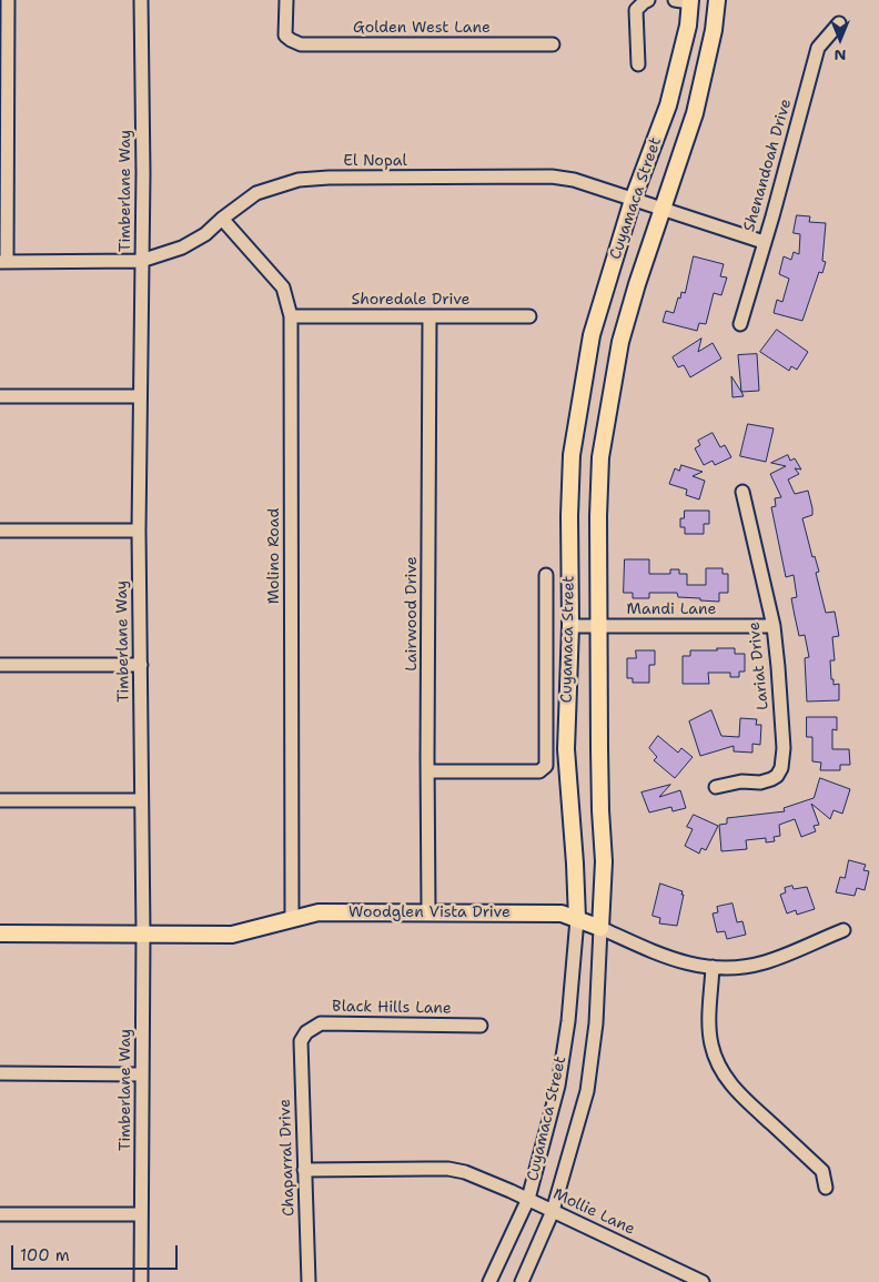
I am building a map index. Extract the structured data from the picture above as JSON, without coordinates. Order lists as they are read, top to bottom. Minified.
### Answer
{"streets":{"main road":["Cuyamaca Street","Woodglen Vista Drive"],"street":["Golden West Lane","El Nopal","Shenandoah Drive","Timberlane Way","Shoredale Drive","Molino Road","Mandi Lane","Lairwood Drive","Lariat Drive","Black Hills Lane","Chaparral Drive","Mollie Lane"]},"crossings":[["El Nopal","Shenandoah Drive"],["El Nopal","Timberlane Way"],["El Nopal","Cuyamaca Street"],["El Nopal","Molino Road"],["Timberlane Way","Woodglen Vista Drive"],["Cuyamaca Street","Mandi Lane"],["Cuyamaca Street","Woodglen Vista Drive"],["Cuyamaca Street","Mollie Lane"],["Shoredale Drive","Molino Road"],["Shoredale Drive","Lairwood Drive"],["Molino Road","Woodglen Vista Drive"],["Mandi Lane","Lariat Drive"],["Lairwood Drive","Woodglen Vista Drive"],["Black Hills Lane","Chaparral Drive"],["Chaparral Drive","Mollie Lane"]],"scale_bar":"100 m","north":"bottom"}
